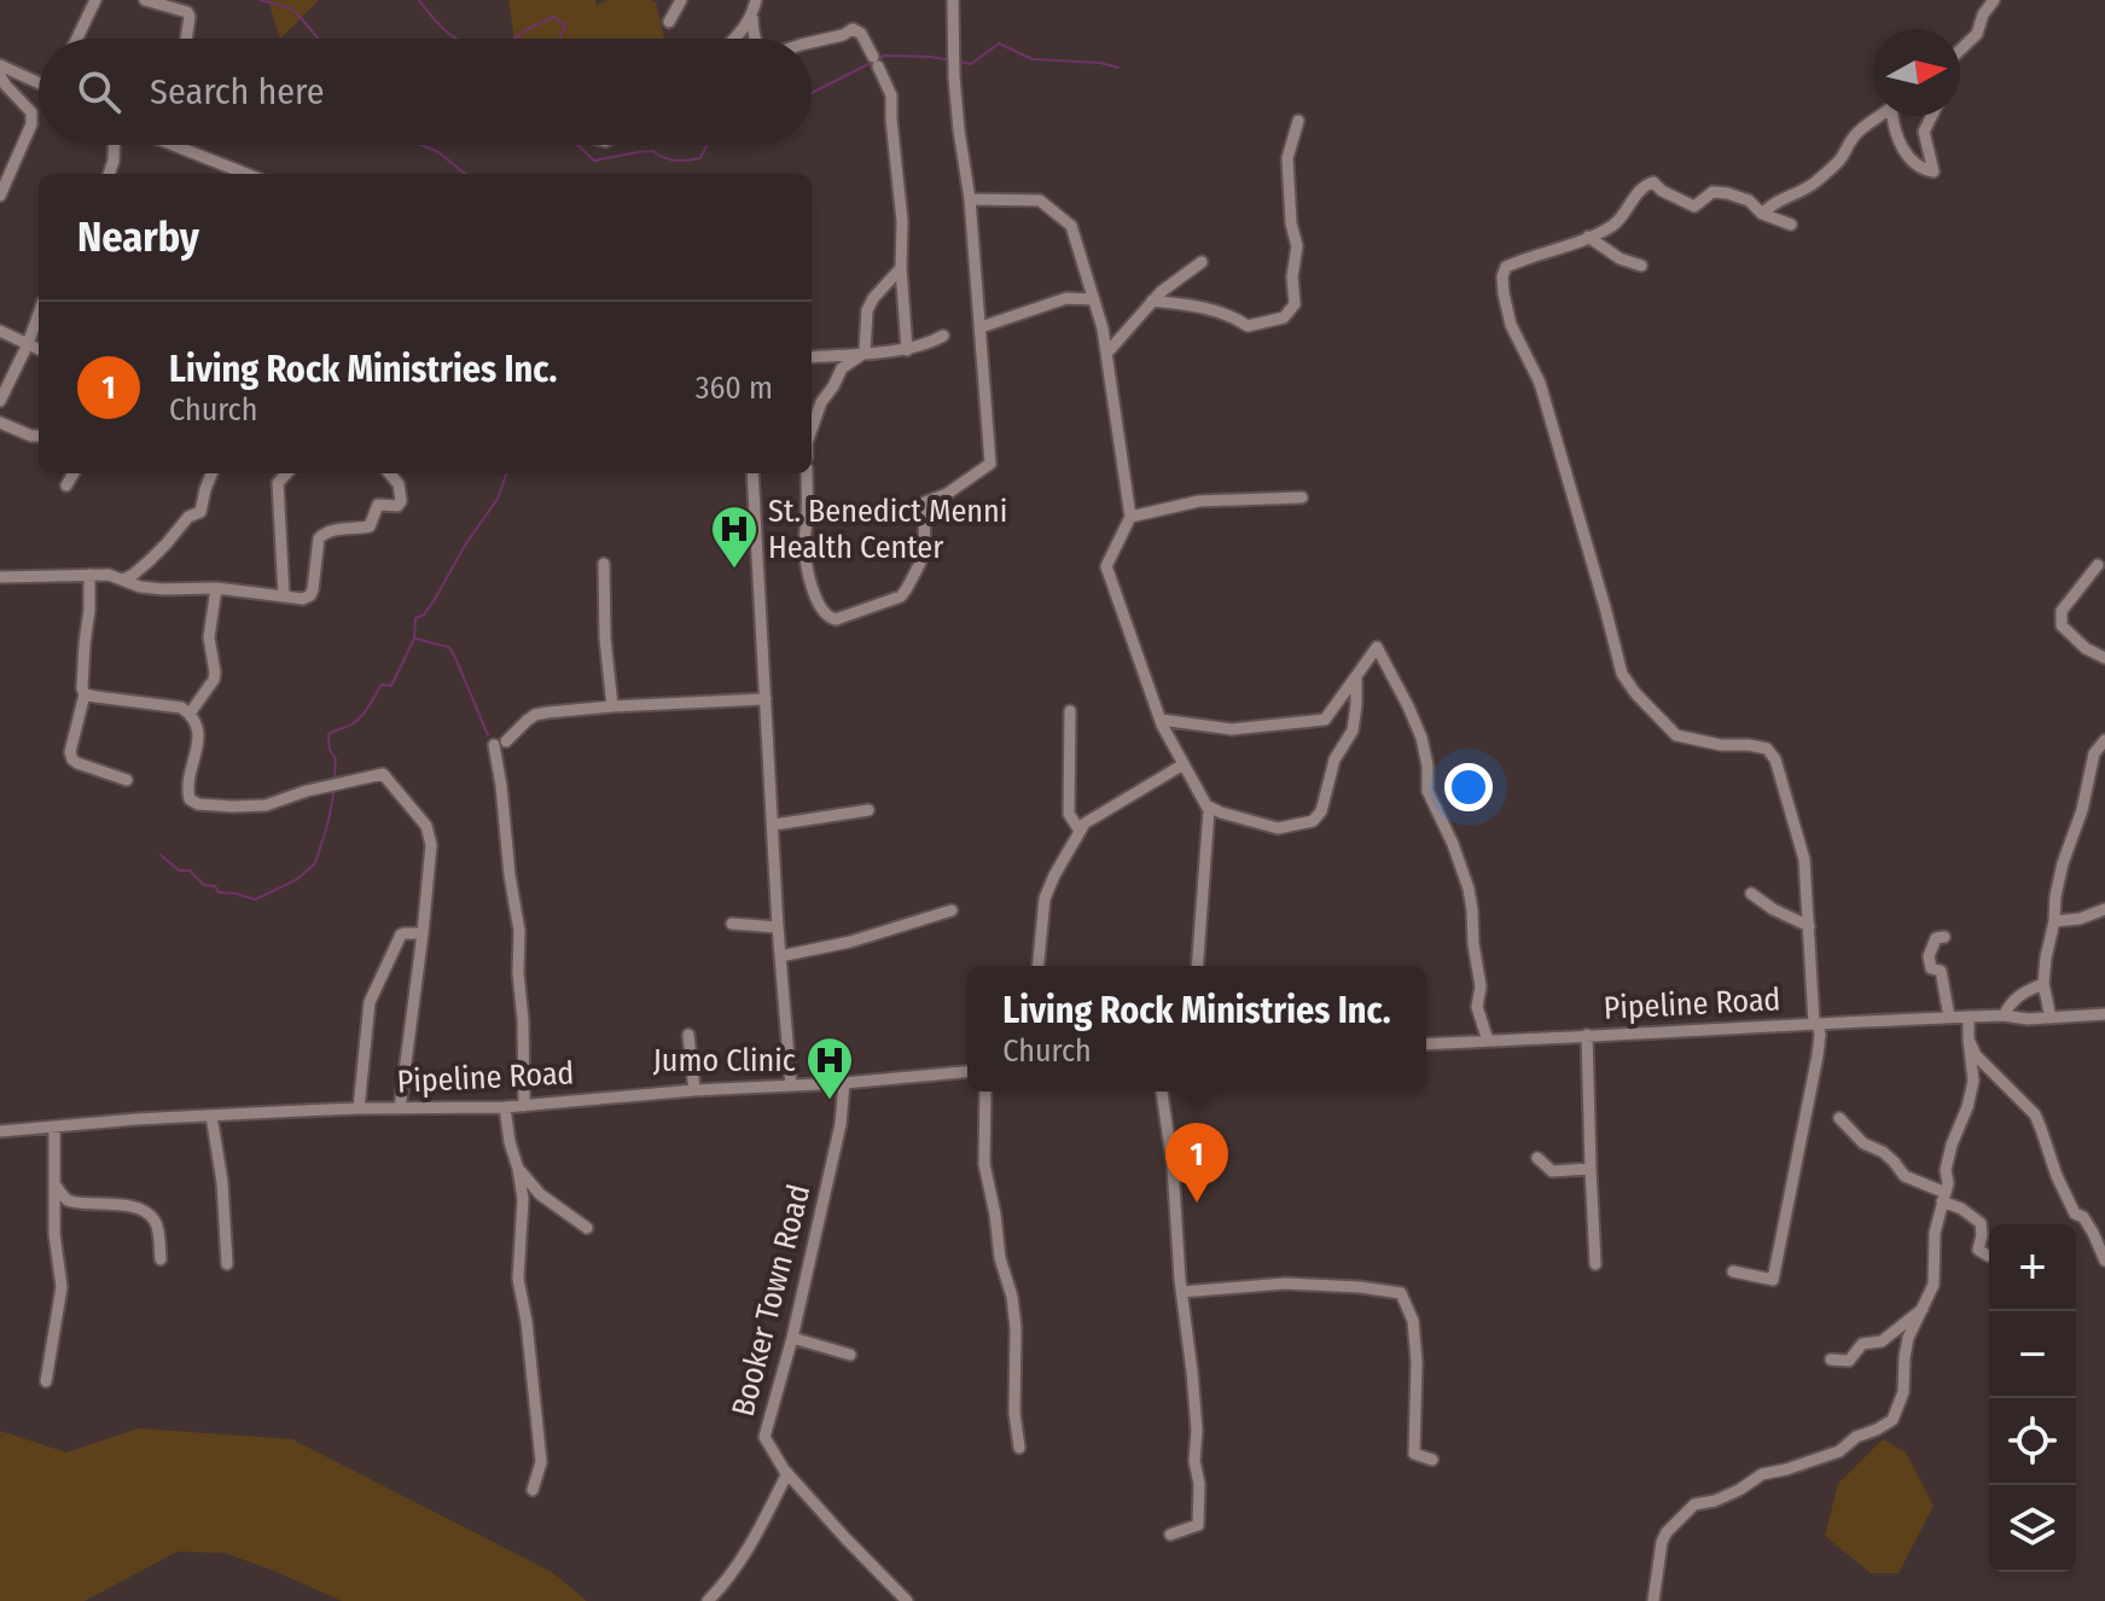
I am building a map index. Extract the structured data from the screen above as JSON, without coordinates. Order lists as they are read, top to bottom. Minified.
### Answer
{"streets":{"street":["Pipeline Road","Booker Town Road"]},"crossings":[["Pipeline Road","Booker Town Road"]],"places":{"hospital":["St. Benedict Menni Health Center","Jumo Clinic"]},"north":"right","page":{"search":"Search here","heading":"Nearby","list":[{"mark":"1","name":"Living Rock Ministries Inc.","note":"Church","value":"360 m"}],"popup":["Living Rock Ministries Inc.","Church"],"pins":"1","map_buttons":["+","−"]}}
